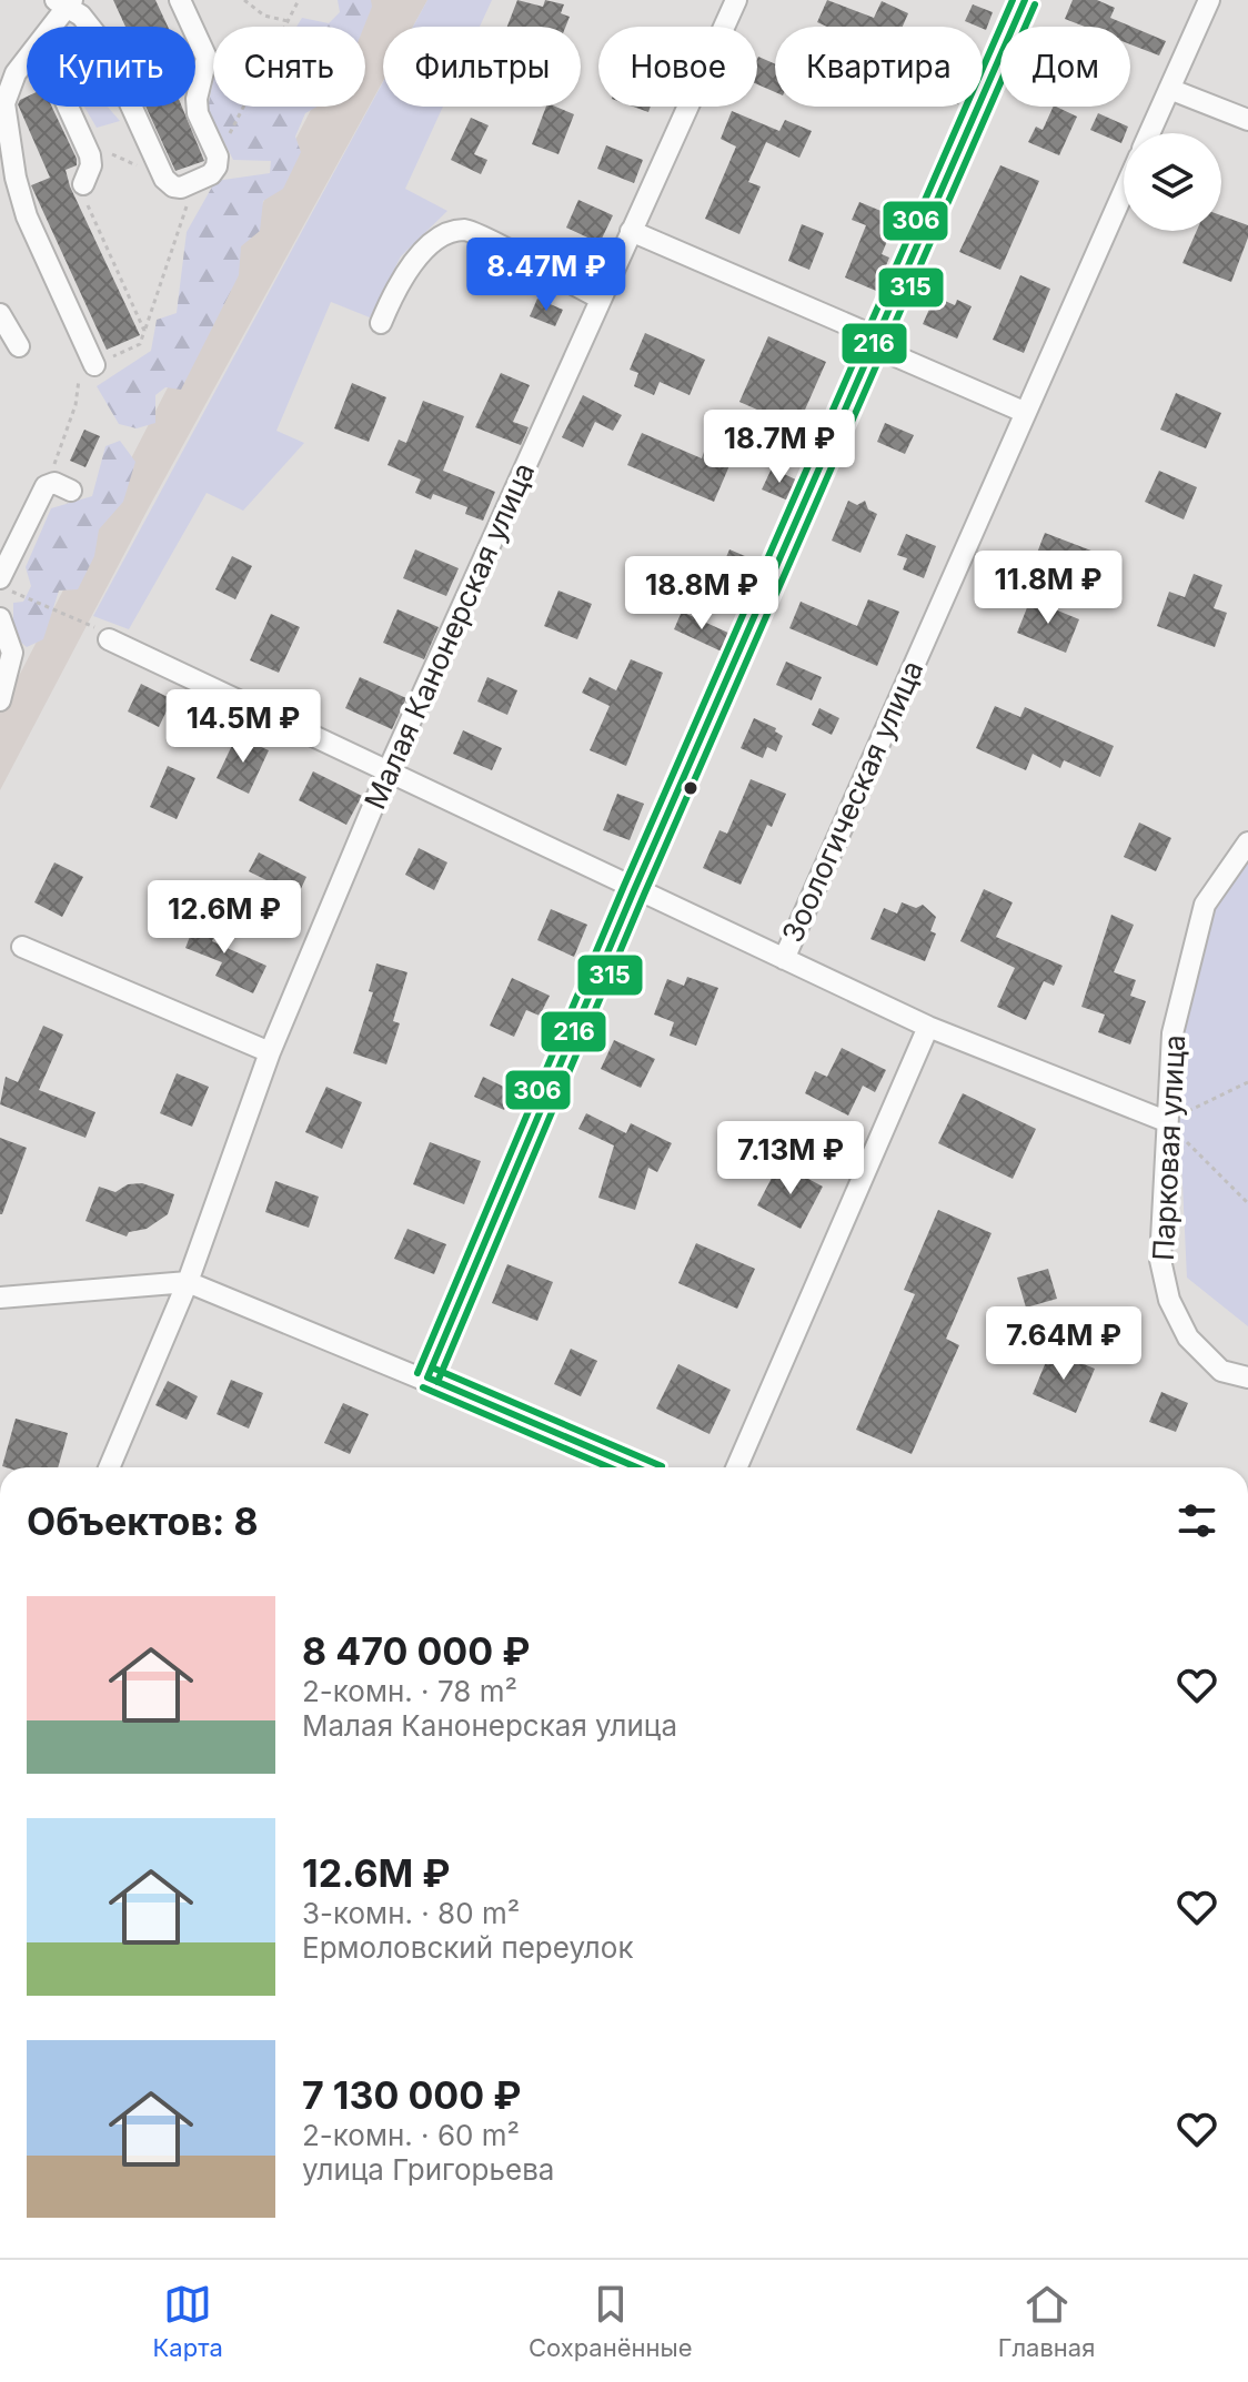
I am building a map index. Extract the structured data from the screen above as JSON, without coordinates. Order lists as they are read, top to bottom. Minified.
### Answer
{"streets":{"street":["Малая Канонерская улица","Зоологическая улица","Парковая улица"]},"lines":["transit line 216","transit line 306","transit line 315"],"page":{"chip":["Купить","Снять","Фильтры","Новое","Квартира","Дом"],"price":["8.47M ₽","18.7M ₽","11.8M ₽","18.8M ₽","14.5M ₽","12.6M ₽","7.13M ₽","7.64M ₽"],"heading":"Объектов: 8","list":[{"name":"8 470 000 ₽","note":"2-комн. · 78 m² · Малая Канонерская улица"},{"name":"12.6M ₽","note":"3-комн. · 80 m² · Ермоловский переулок"},{"name":"7 130 000 ₽","note":"2-комн. · 60 m² · улица Григорьева"}],"tabs":["Карта","Сохранённые","Главная"]}}
